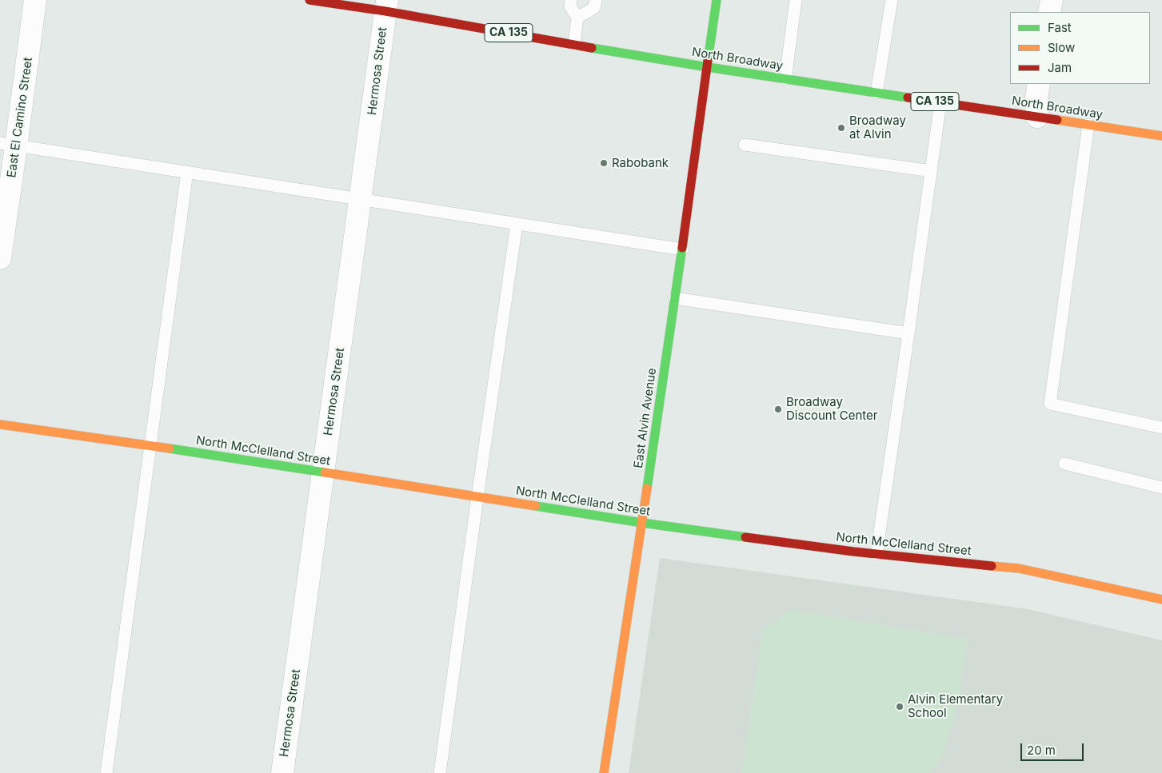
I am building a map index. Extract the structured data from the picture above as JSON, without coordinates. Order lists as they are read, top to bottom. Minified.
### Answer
{"streets":{"street":["CA 135","North Broadway","Hermosa Street","East El Camino Street","East Alvin Avenue","North McClelland Street"]},"crossings":[["North Broadway","Hermosa Street"],["North Broadway","East Alvin Avenue"],["Hermosa Street","North McClelland Street"],["East Alvin Avenue","North McClelland Street"]],"places":["Broadway at Alvin","Rabobank","Broadway Discount Center","Alvin Elementary School"],"legend":["Fast","Slow","Jam"],"scale_bar":"20 m"}
